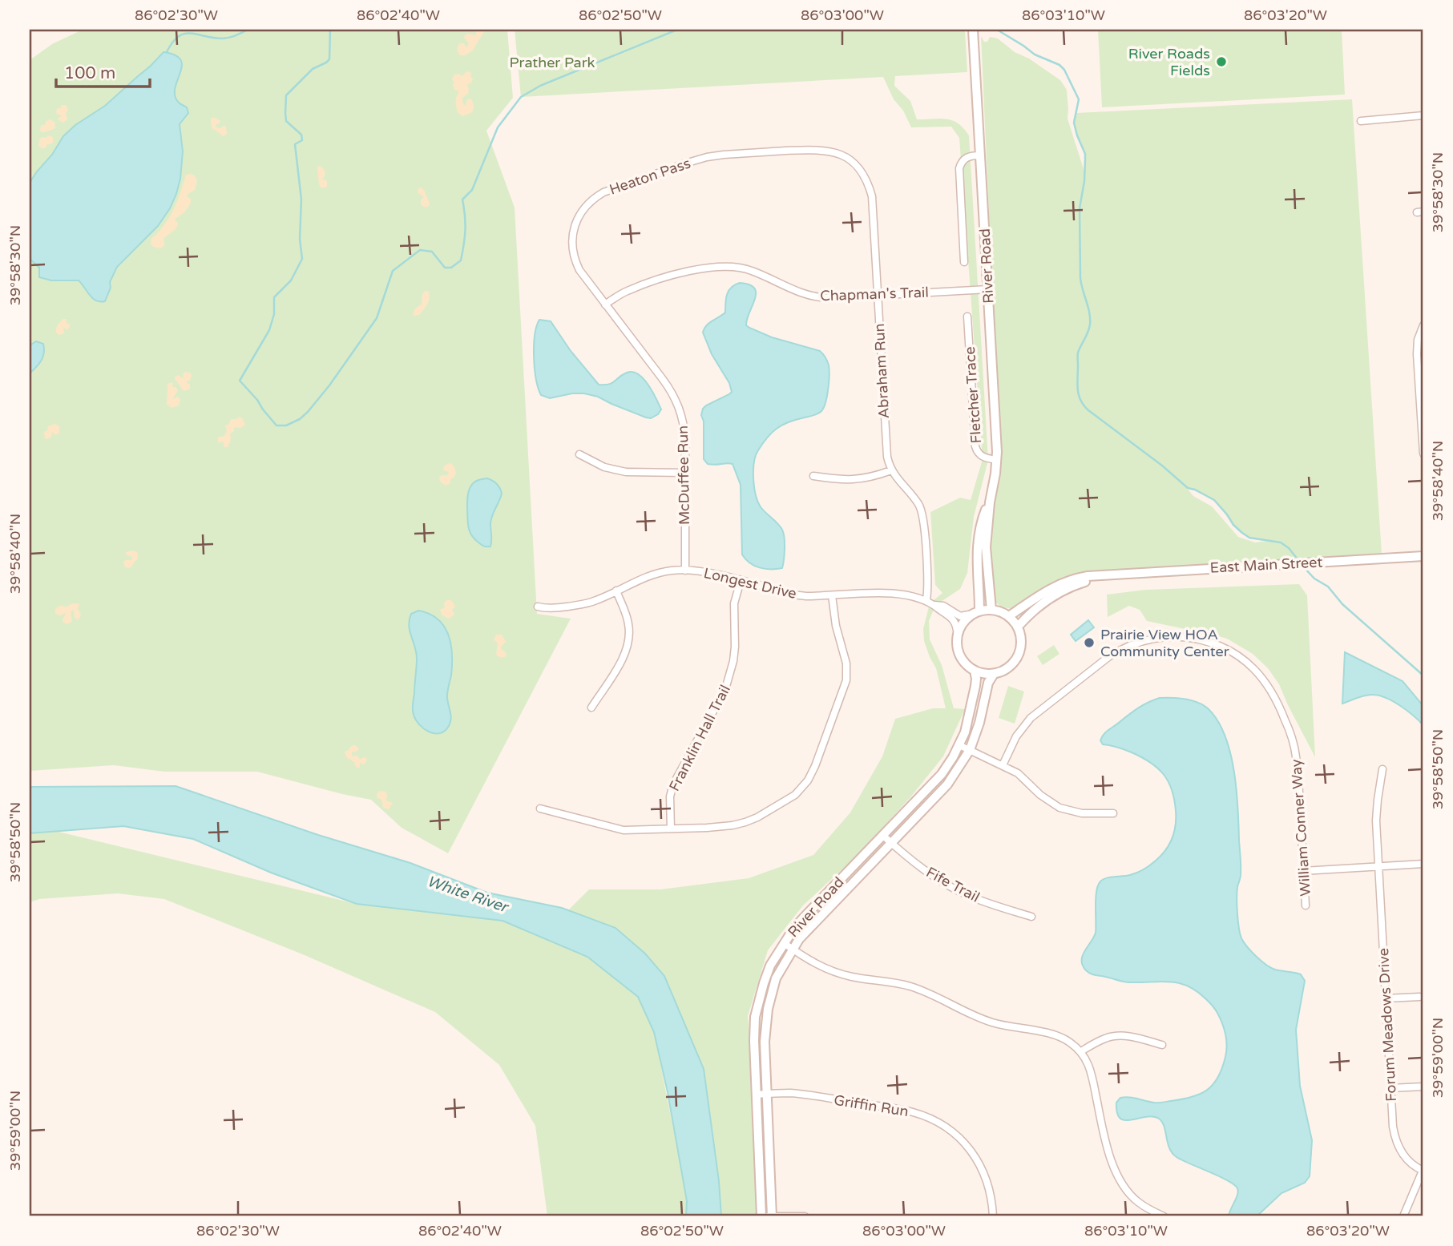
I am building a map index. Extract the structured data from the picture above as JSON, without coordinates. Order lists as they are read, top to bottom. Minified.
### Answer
{"streets":{"main road":["River Road","East Main Street"],"street":["Heaton Pass","Chapman's Trail","Abraham Run","Fletcher Trace","McDuffee Run","Longest Drive","Franklin Hall Trail","William Conner Way","Fife Trail","Forum Meadows Drive","Griffin Run"]},"crossings":[["Heaton Pass","Chapman's Trail"],["Heaton Pass","Abraham Run"],["Heaton Pass","McDuffee Run"],["River Road","Chapman's Trail"],["River Road","Fletcher Trace"],["River Road","East Main Street"],["River Road","Longest Drive"],["River Road","Fife Trail"],["River Road","Griffin Run"],["Chapman's Trail","Abraham Run"],["Chapman's Trail","McDuffee Run"],["Abraham Run","Longest Drive"],["McDuffee Run","Longest Drive"],["East Main Street","Longest Drive"],["Longest Drive","Franklin Hall Trail"]],"water":["White River"],"parks":["Prather Park"],"places":["River Roads Fields","Prairie View HOA Community Center"],"scale_bar":"100 m","coordinates":["86°02'30\"W","86°02'40\"W","86°02'50\"W","86°03'00\"W","86°03'10\"W","86°03'20\"W","39°58'30\"N","39°58'40\"N","39°58'50\"N","39°59'00\"N"]}
